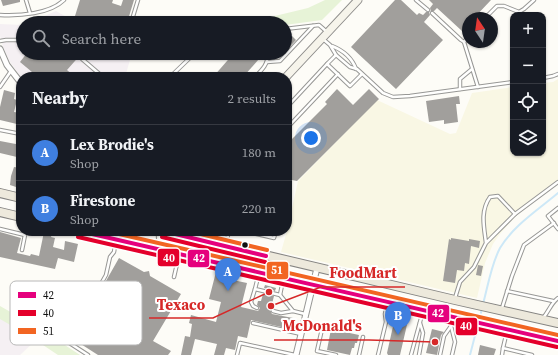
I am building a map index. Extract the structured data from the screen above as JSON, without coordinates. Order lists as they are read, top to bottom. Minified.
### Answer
{"places":["Texaco","FoodMart","McDonald's"],"lines":["transit line 42","transit line 51","transit line 40"],"legend":["42","40","51"],"north":"top","page":{"map_buttons":["+","−"],"search":"Search here","heading":["Nearby","2 results"],"list":[{"mark":"A","name":"Lex Brodie's","note":"Shop","value":"180 m"},{"mark":"B","name":"Firestone","note":"Shop","value":"220 m"}],"pins":["A","B"]}}
